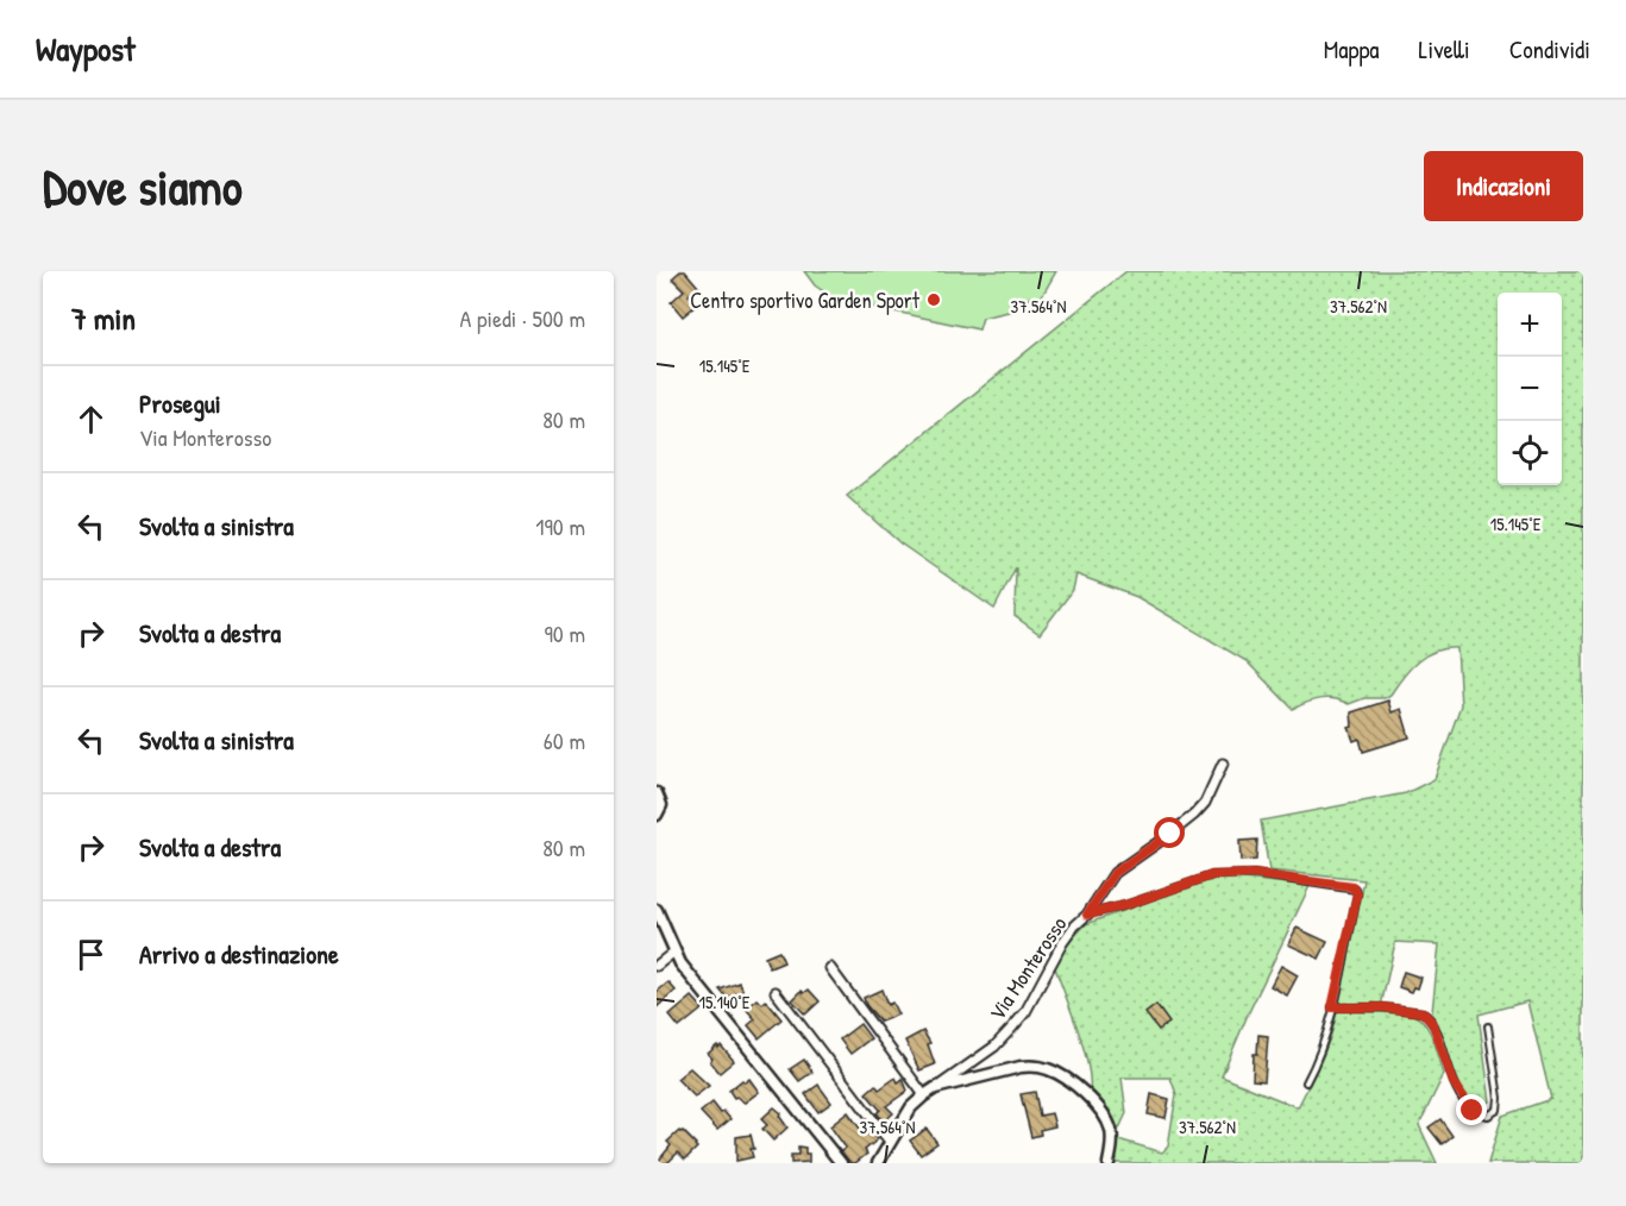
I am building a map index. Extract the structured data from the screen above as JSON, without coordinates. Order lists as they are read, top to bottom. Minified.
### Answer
{"streets":{"street":["Via Monterosso"]},"places":["Centro sportivo Garden Sport"],"page":{"header":"Waypost","nav":["Mappa","Livelli","Condividi"],"buttons":"Indicazioni","title":"Dove siamo","heading":["7 min","A piedi · 500 m"],"map_buttons":["+","−"],"list":[["Prosegui","Via Monterosso","80 m"],["Svolta a sinistra","190 m"],["Svolta a destra","90 m"],["Svolta a sinistra","60 m"],["Svolta a destra","80 m"],"Arrivo a destinazione"]},"coordinates":["37.564°N","37.562°N","15.145°E","15.140°E"]}
